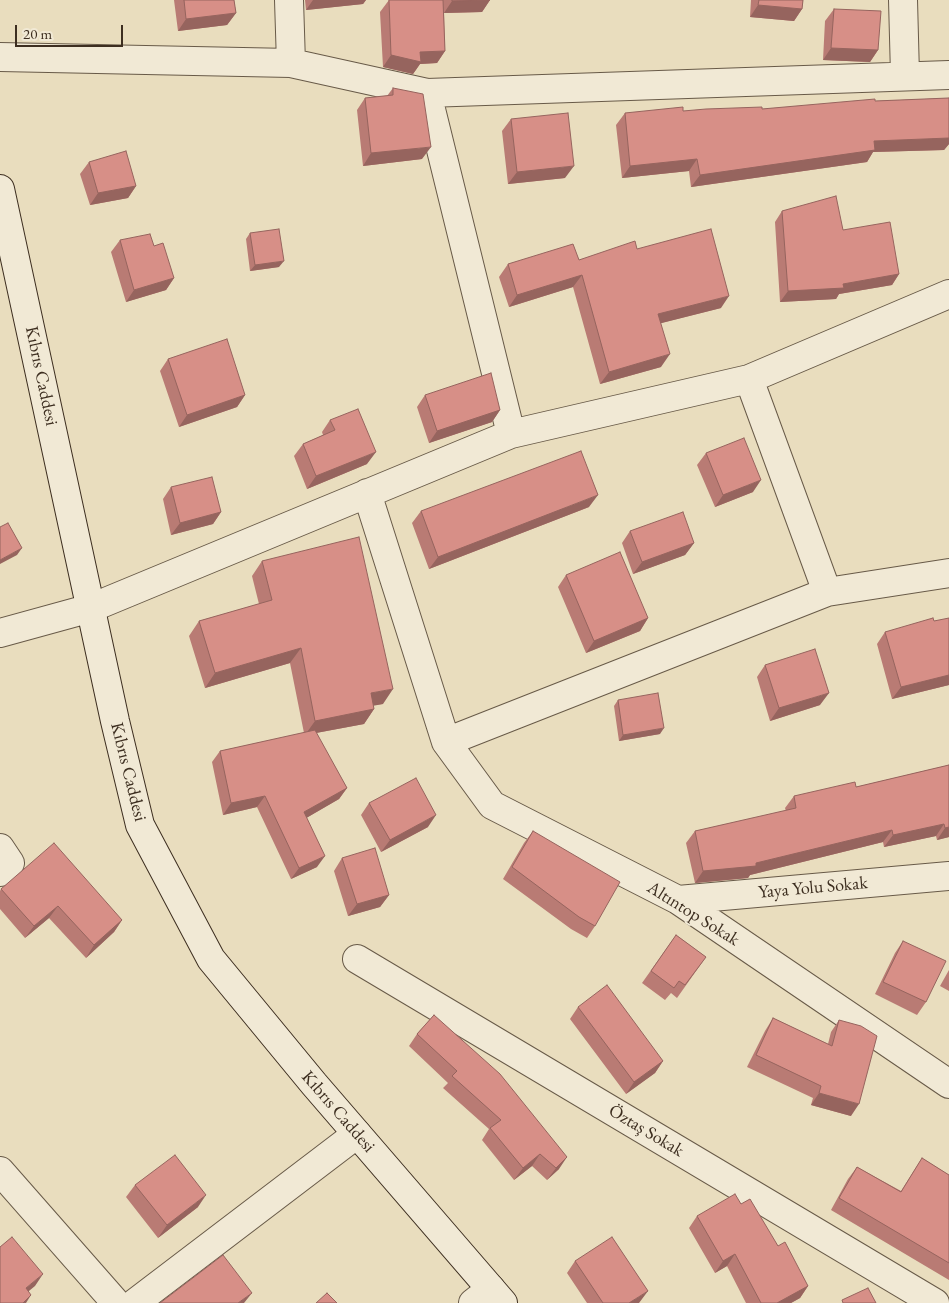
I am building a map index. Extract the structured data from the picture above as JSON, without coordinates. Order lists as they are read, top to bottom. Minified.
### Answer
{"streets":{"street":["Kıbrıs Caddesi","Yaya Yolu Sokak","Altıntop Sokak","Öztaş Sokak"]},"crossings":[["Yaya Yolu Sokak","Altıntop Sokak"]],"scale_bar":"20 m"}
